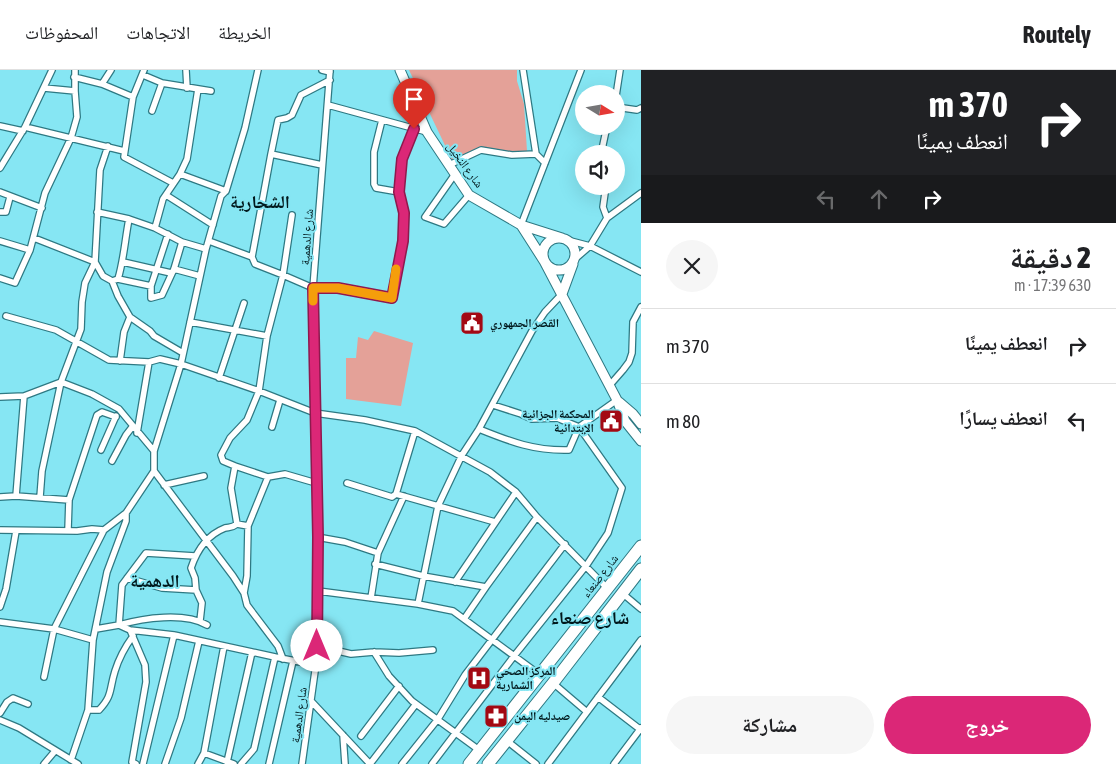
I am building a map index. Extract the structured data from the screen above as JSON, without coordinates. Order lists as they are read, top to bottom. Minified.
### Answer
{"streets":{"highway":["شارع صنعاء"],"street":["شارع النخيل","شارع الدهمية"]},"districts":["الشحارية","الدهمية","شارع صنعاء"],"places":{"public building":["القصر الجمهوري","المحكمة الجزائية الإبتدائية"],"hospital":["المركز الصحي الشمارية"],"pharmacy":["صيدليه اليمن"]},"north":"right","page":{"header":"Routely","nav":["الخريطة","الاتجاهات","المحفوظات"],"turn":["370 m","انعطف يمينًا"],"heading":["2 دقيقة","630 m · 17:39"],"list":[{"name":"انعطف يمينًا","value":"370 m"},{"name":"انعطف يسارًا","value":"80 m"}],"buttons":["خروج","مشاركة"]}}
